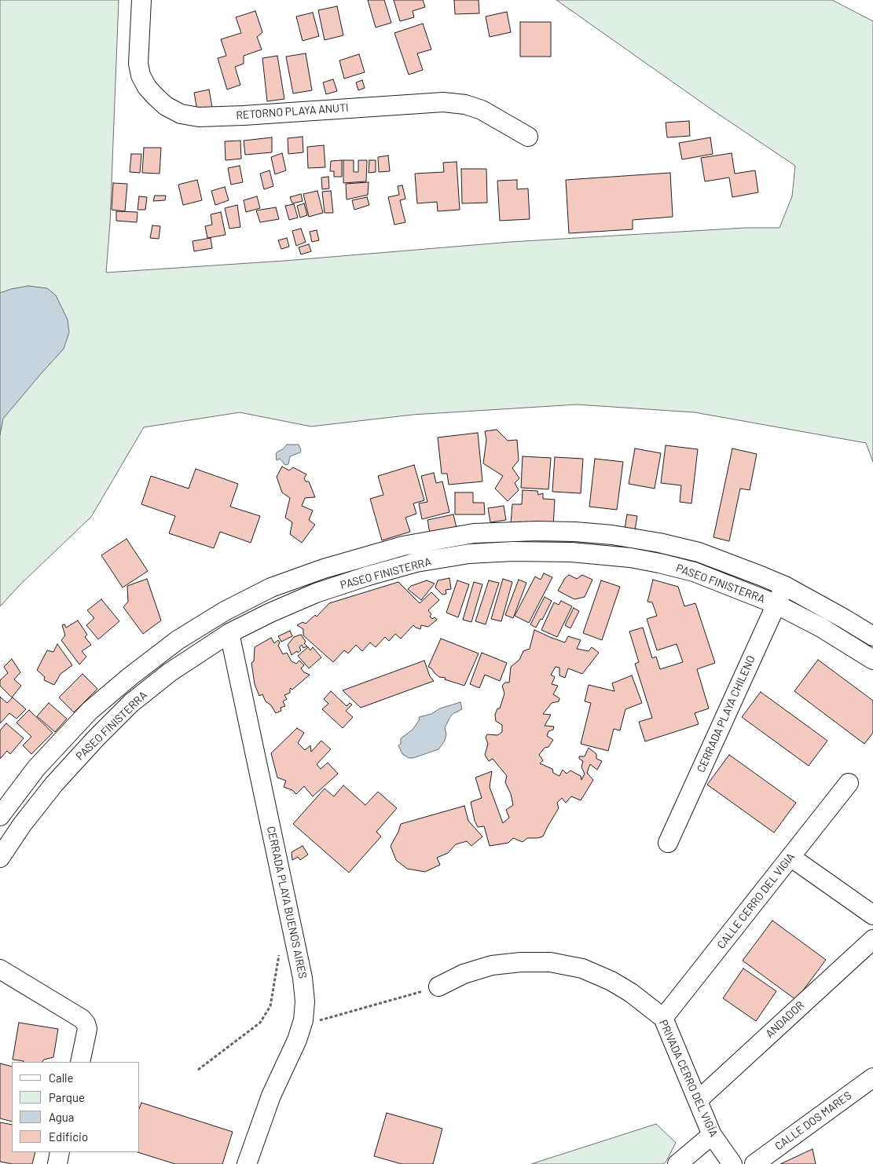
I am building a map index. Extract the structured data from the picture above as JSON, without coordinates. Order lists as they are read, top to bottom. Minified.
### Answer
{"streets":{"street":["RETORNO PLAYA ANUTI","PASEO FINISTERRA","CERRADA PLAYA CHILENO","CALLE CERRO DEL VIGIA","CERRADA PLAYA BUENOS AIRES","ANDADOR","PRIVADA CERRO DEL VIGÍA","CALLE DOS MARES"]},"crossings":[["PASEO FINISTERRA","CERRADA PLAYA CHILENO"],["PASEO FINISTERRA","CERRADA PLAYA BUENOS AIRES"],["CALLE CERRO DEL VIGIA","PRIVADA CERRO DEL VIGÍA"],["ANDADOR","PRIVADA CERRO DEL VIGÍA"]],"legend":["Calle","Parque","Agua","Edificio"]}
